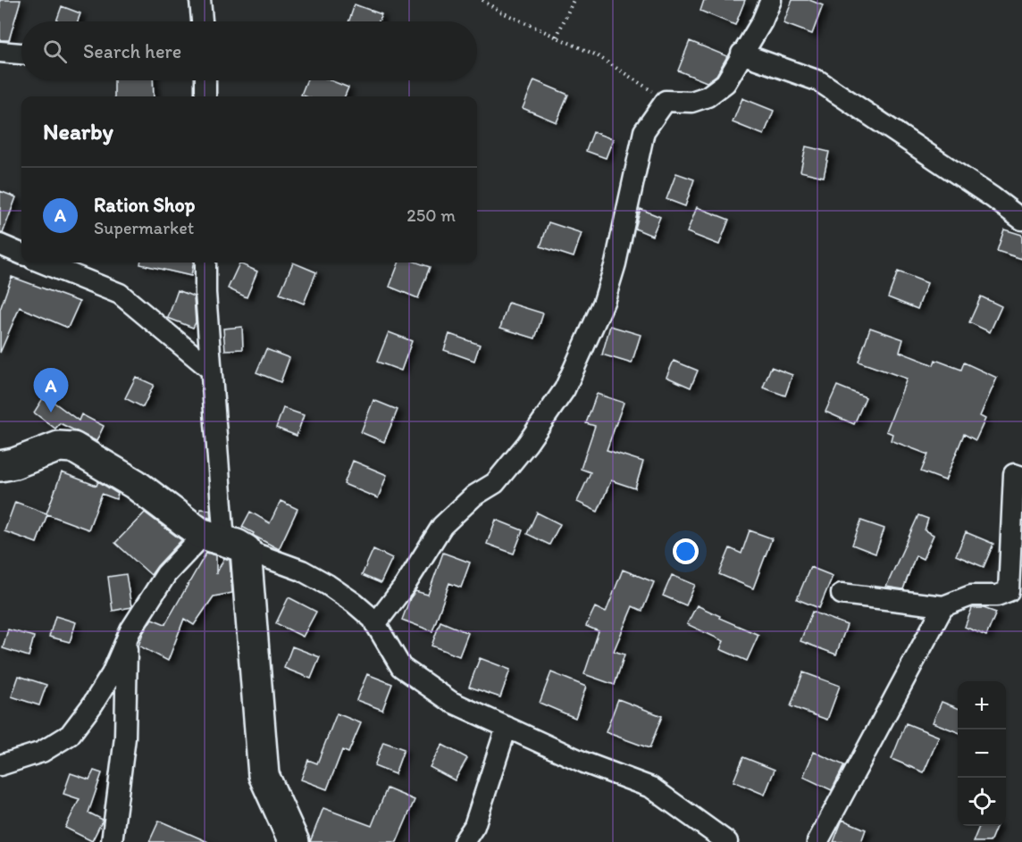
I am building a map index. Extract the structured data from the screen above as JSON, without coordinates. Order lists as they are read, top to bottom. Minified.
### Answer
{"page":{"search":"Search here","heading":"Nearby","list":[{"mark":"A","name":"Ration Shop","note":"Supermarket","value":"250 m"}],"pins":"A","map_buttons":["+","−"]}}
